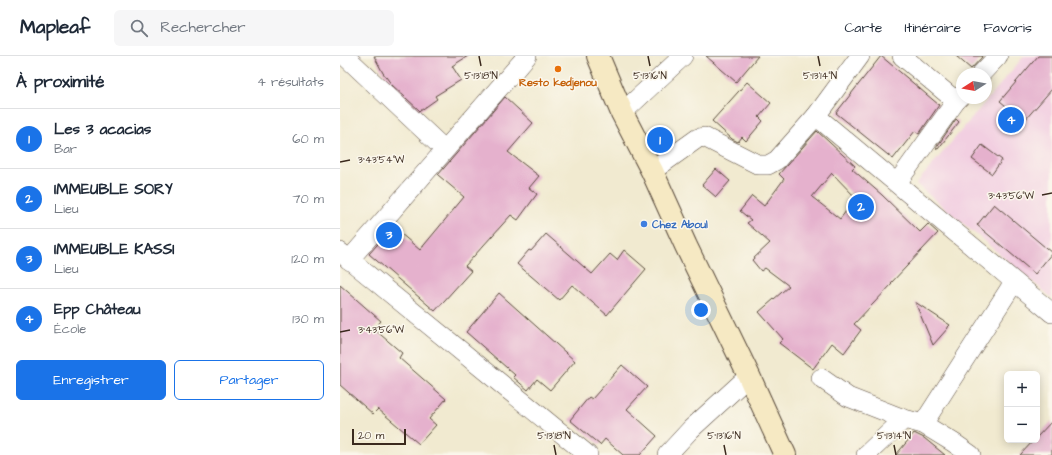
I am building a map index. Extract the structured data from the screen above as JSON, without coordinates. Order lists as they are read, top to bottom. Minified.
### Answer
{"places":["Resto kedjenou","Chez Aboul"],"scale_bar":"20 m","north":"left","page":{"header":"Mapleaf","search":"Rechercher","nav":["Carte","Itinéraire","Favoris"],"heading":["À proximité","4 résultats"],"pins":["4","1","2","3"],"list":[{"mark":"1","name":"Les 3 acacias","note":"Bar","value":"60 m"},{"mark":"2","name":"IMMEUBLE SORY","note":"Lieu","value":"70 m"},{"mark":"3","name":"IMMEUBLE KASSI","note":"Lieu","value":"120 m"},{"mark":"4","name":"Epp Château","note":"École","value":"130 m"}],"buttons":["Enregistrer","Partager"],"map_buttons":["+","−"],"scale":"20 m"},"coordinates":["5°13'18\"N","5°13'16\"N","5°13'14\"N","3°43'54\"W","3°43'56\"W"]}
